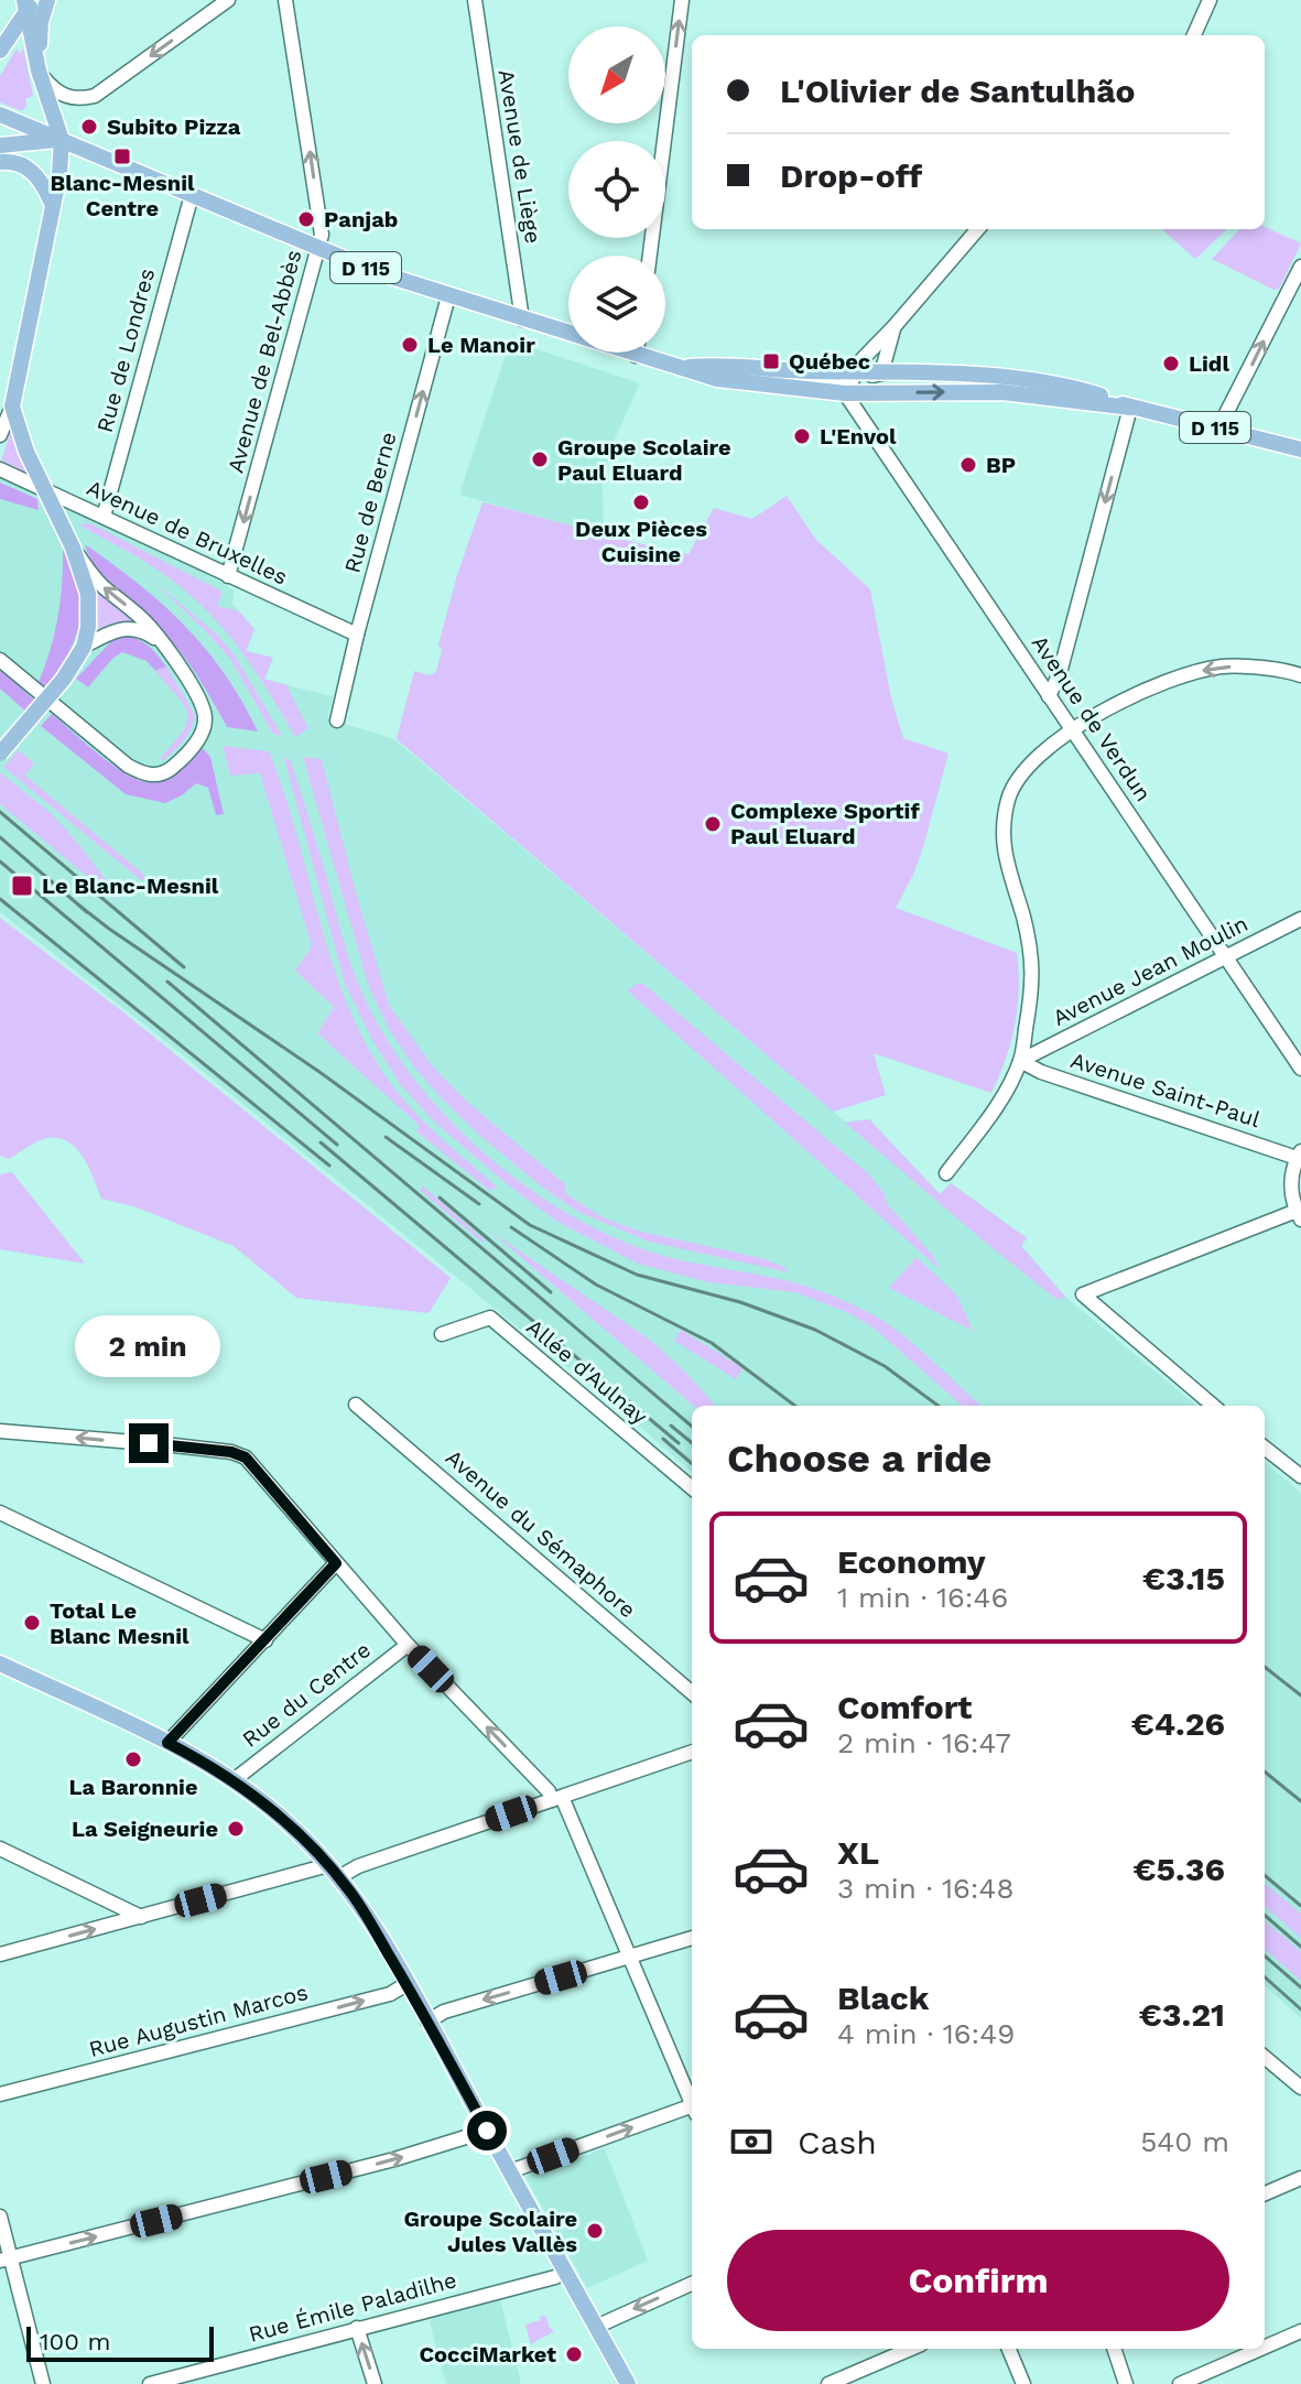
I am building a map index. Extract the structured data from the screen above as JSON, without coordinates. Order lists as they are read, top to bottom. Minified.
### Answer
{"streets":{"main road":["D 115"],"street":["Avenue de Liège","Rue de Londres","Avenue de Bel-Abbès","Rue de Berne","Avenue de Bruxelles","Avenue de Verdun","Avenue Jean Moulin","Avenue Saint-Paul","Allée d'Aulnay","Avenue du Sémaphore","Rue du Centre","Rue Augustin Marcos","Rue Émile Paladilhe"]},"crossings":[["Avenue de Liège","D 115"],["D 115","Rue de Londres"],["D 115","Avenue de Bel-Abbès"],["D 115","Rue de Berne"],["D 115","Avenue de Verdun"],["Rue de Londres","Avenue de Bruxelles"],["Avenue de Bel-Abbès","Avenue de Bruxelles"],["Rue de Berne","Avenue de Bruxelles"],["Avenue de Verdun","Avenue Jean Moulin"],["Avenue Jean Moulin","Avenue Saint-Paul"]],"one_way":["Rue de Berne","Rue Augustin Marcos"],"places":{"other":["Subito Pizza","Panjab","Le Manoir","Lidl","L'Envol","Groupe Scolaire Paul Eluard","BP","Deux Pièces Cuisine","Complexe Sportif Paul Eluard","Total Le Blanc Mesnil","La Baronnie","La Seigneurie","Groupe Scolaire Jules Vallès","CocciMarket"],"transit":["Blanc-Mesnil Centre","Québec","Le Blanc-Mesnil"]},"scale_bar":"100 m","north":"bottom left","page":{"banner":["L'Olivier de Santulhão","Drop-off"],"bubble":"2 min","heading":"Choose a ride","list":[{"name":"Economy","note":"1 min · 16:46","value":"€3.15"},{"name":"Comfort","note":"2 min · 16:47","value":"€4.26"},{"name":"XL","note":"3 min · 16:48","value":"€5.36"},{"name":"Black","note":"4 min · 16:49","value":"€3.21"}],"pay":["Cash","540 m"],"buttons":"Confirm","scale":"100 m"}}
